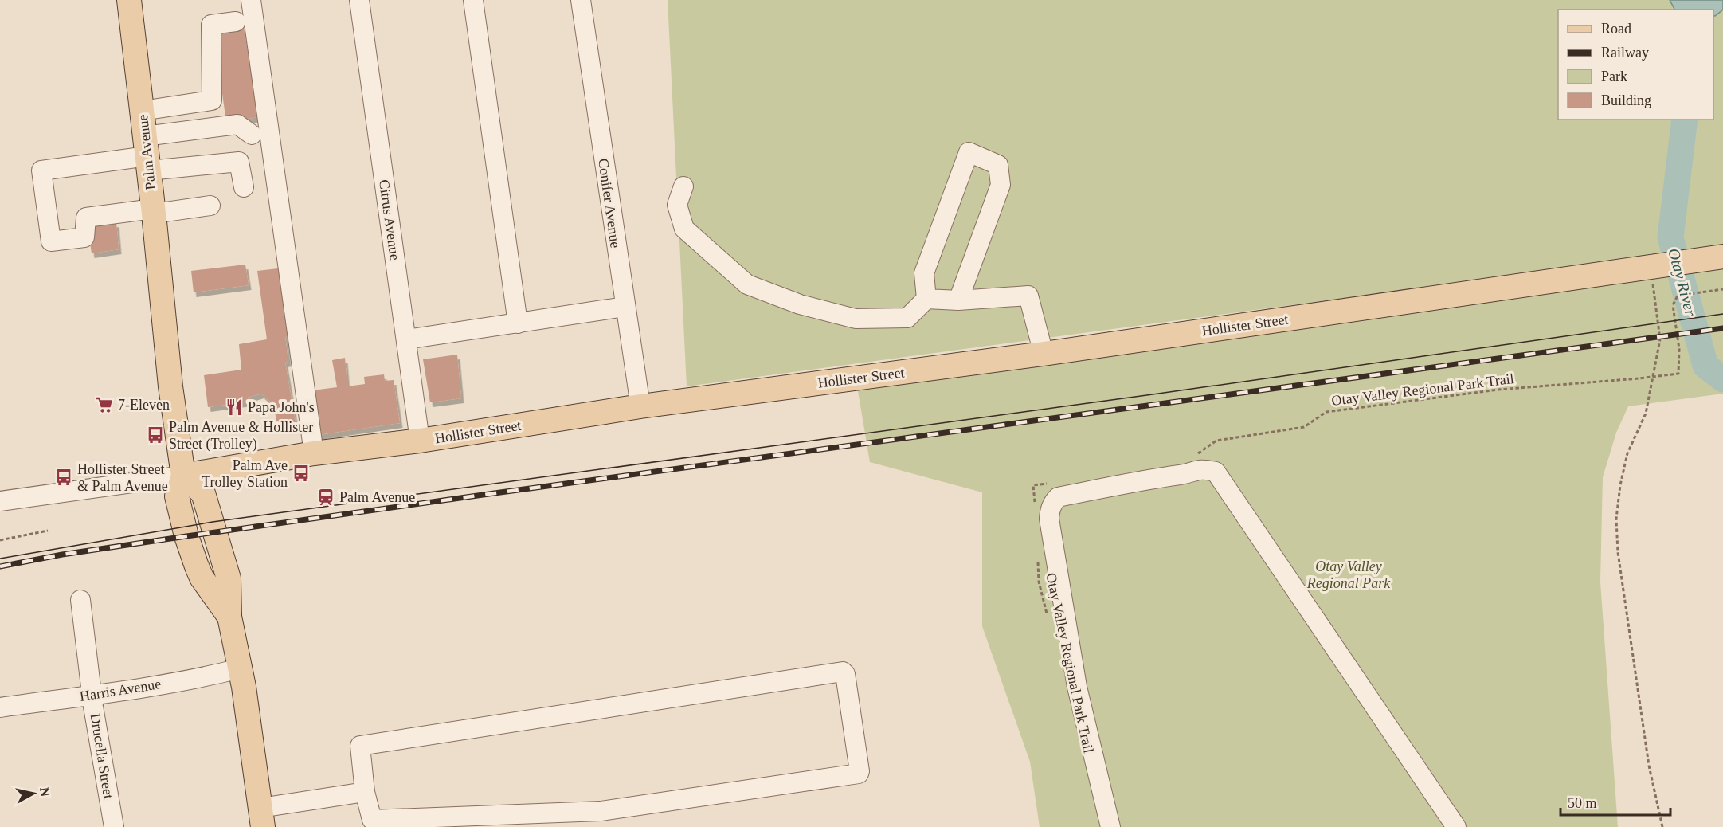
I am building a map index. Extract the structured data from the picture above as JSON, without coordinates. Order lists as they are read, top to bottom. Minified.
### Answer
{"streets":{"main road":["Palm Avenue","Hollister Street"],"street":["Conifer Avenue","Citrus Avenue","Harris Avenue","Drucella Street"],"path":["Otay Valley Regional Park Trail"]},"crossings":[["Palm Avenue","Hollister Street"],["Conifer Avenue","Hollister Street"],["Citrus Avenue","Hollister Street"],["Harris Avenue","Drucella Street"]],"water":["Otay River"],"parks":["Otay Valley Regional Park"],"places":{"supermarket":["7-Eleven"],"restaurant":["Papa John's"],"bus stop":["Palm Avenue & Hollister Street (Trolley)","Palm Ave Trolley Station","Hollister Street & Palm Avenue"],"station":["Palm Avenue"]},"legend":["Road","Railway","Park","Building"],"scale_bar":"50 m","north":"right"}
